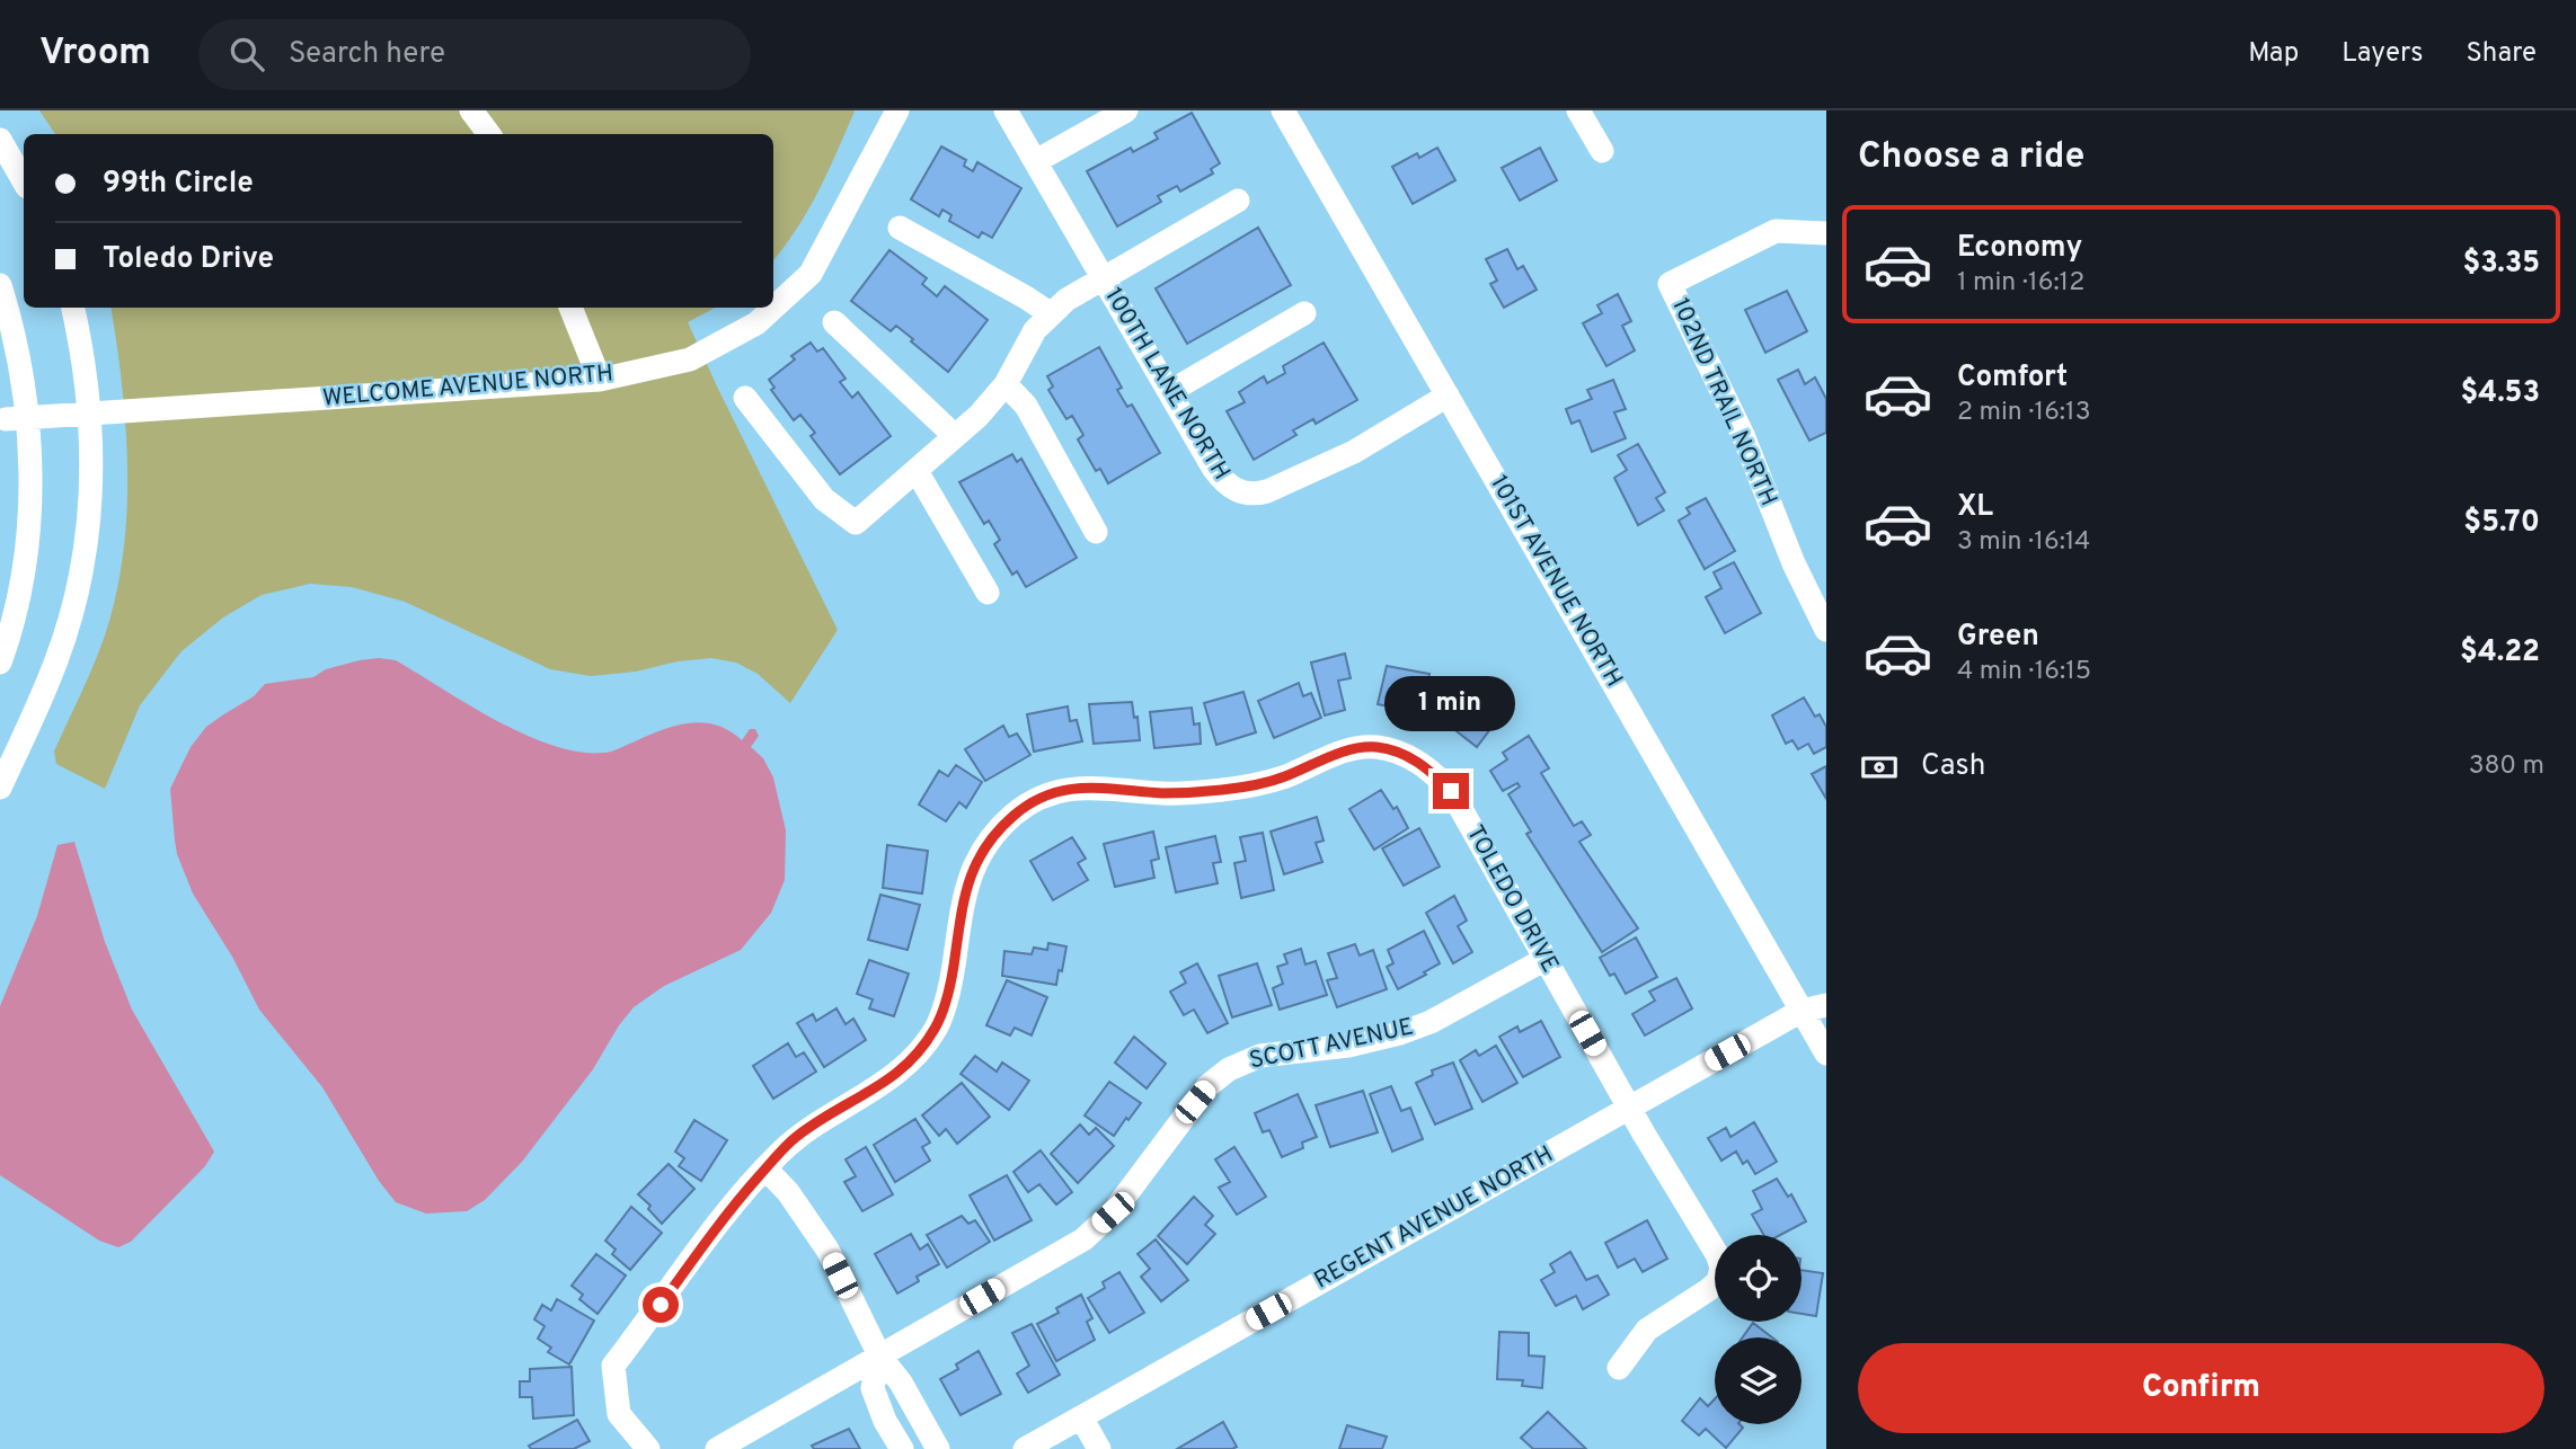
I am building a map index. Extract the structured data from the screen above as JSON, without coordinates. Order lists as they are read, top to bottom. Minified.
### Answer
{"streets":{"street":["100TH LANE NORTH","WELCOME AVENUE NORTH","102ND TRAIL NORTH","101ST AVENUE NORTH","TOLEDO DRIVE","SCOTT AVENUE","REGENT AVENUE NORTH"]},"crossings":[["100TH LANE NORTH","101ST AVENUE NORTH"],["101ST AVENUE NORTH","REGENT AVENUE NORTH"],["TOLEDO DRIVE","SCOTT AVENUE"],["TOLEDO DRIVE","REGENT AVENUE NORTH"]],"page":{"header":"Vroom","search":"Search here","nav":["Map","Layers","Share"],"heading":"Choose a ride","banner":["99th Circle","Toledo Drive"],"list":[{"name":"Economy","note":"1 min · 16:12","value":"$3.35"},{"name":"Comfort","note":"2 min · 16:13","value":"$4.53"},{"name":"XL","note":"3 min · 16:14","value":"$5.70"},{"name":"Green","note":"4 min · 16:15","value":"$4.22"}],"bubble":"1 min","pay":["Cash","380 m"],"buttons":"Confirm"}}
